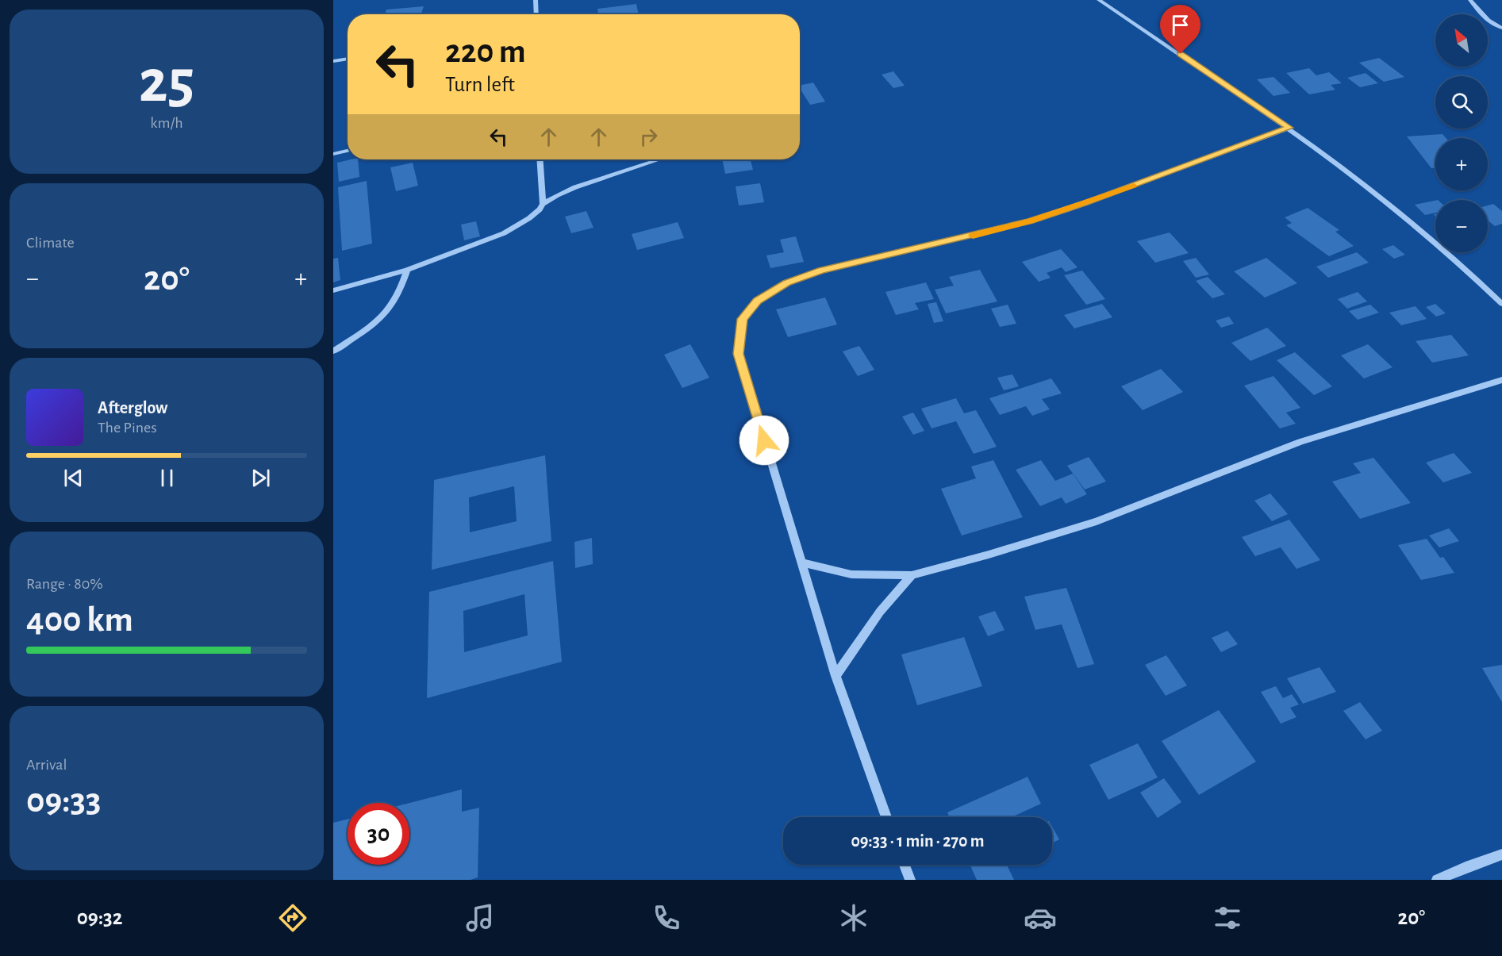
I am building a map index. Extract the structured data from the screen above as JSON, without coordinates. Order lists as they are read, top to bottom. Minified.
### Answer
{"north":"top left","page":{"tile":[["25","km/h"],"Climate",["Range · 80%","400 km"],["Arrival","09:33"]],"map_buttons":["+","−"],"turn":["220 m","Turn left"],"heat":["−","20°","+"],"song":["Afterglow","The Pines"],"limit":"30","trip":"09:33 · 1 min · 270 m","tabs":["09:32","20°"]}}
